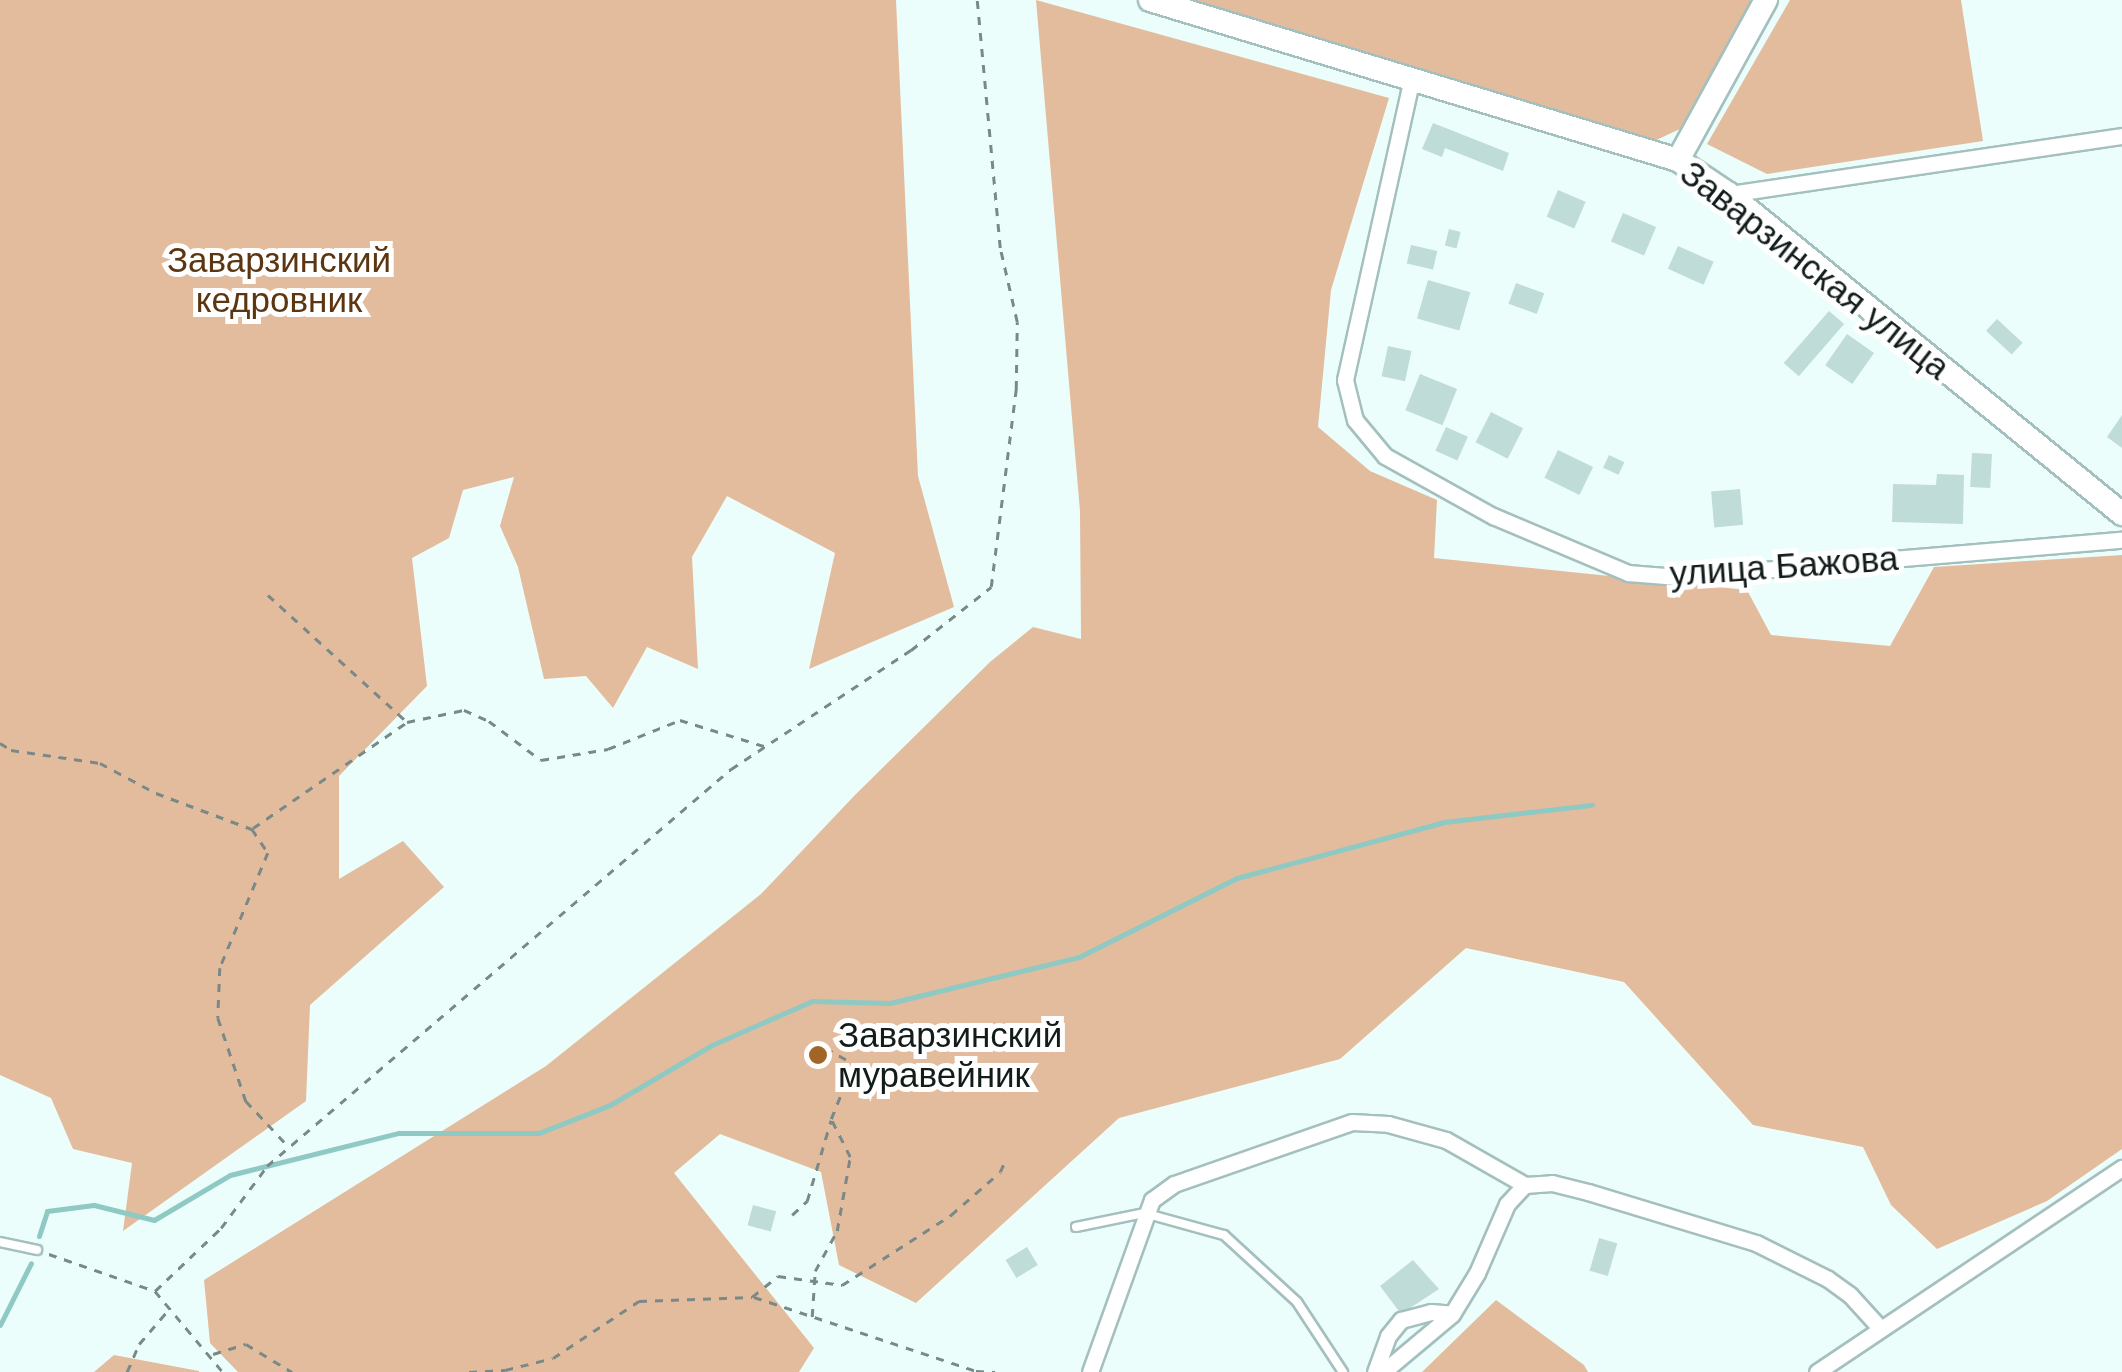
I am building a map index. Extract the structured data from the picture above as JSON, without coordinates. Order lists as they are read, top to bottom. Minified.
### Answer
{"streets":{"street":["Заварзинская улица","улица Бажова"]},"crossings":[["Заварзинская улица","улица Бажова"]],"parks":["Заварзинский кедровник"],"places":["Заварзинский муравейник"]}
